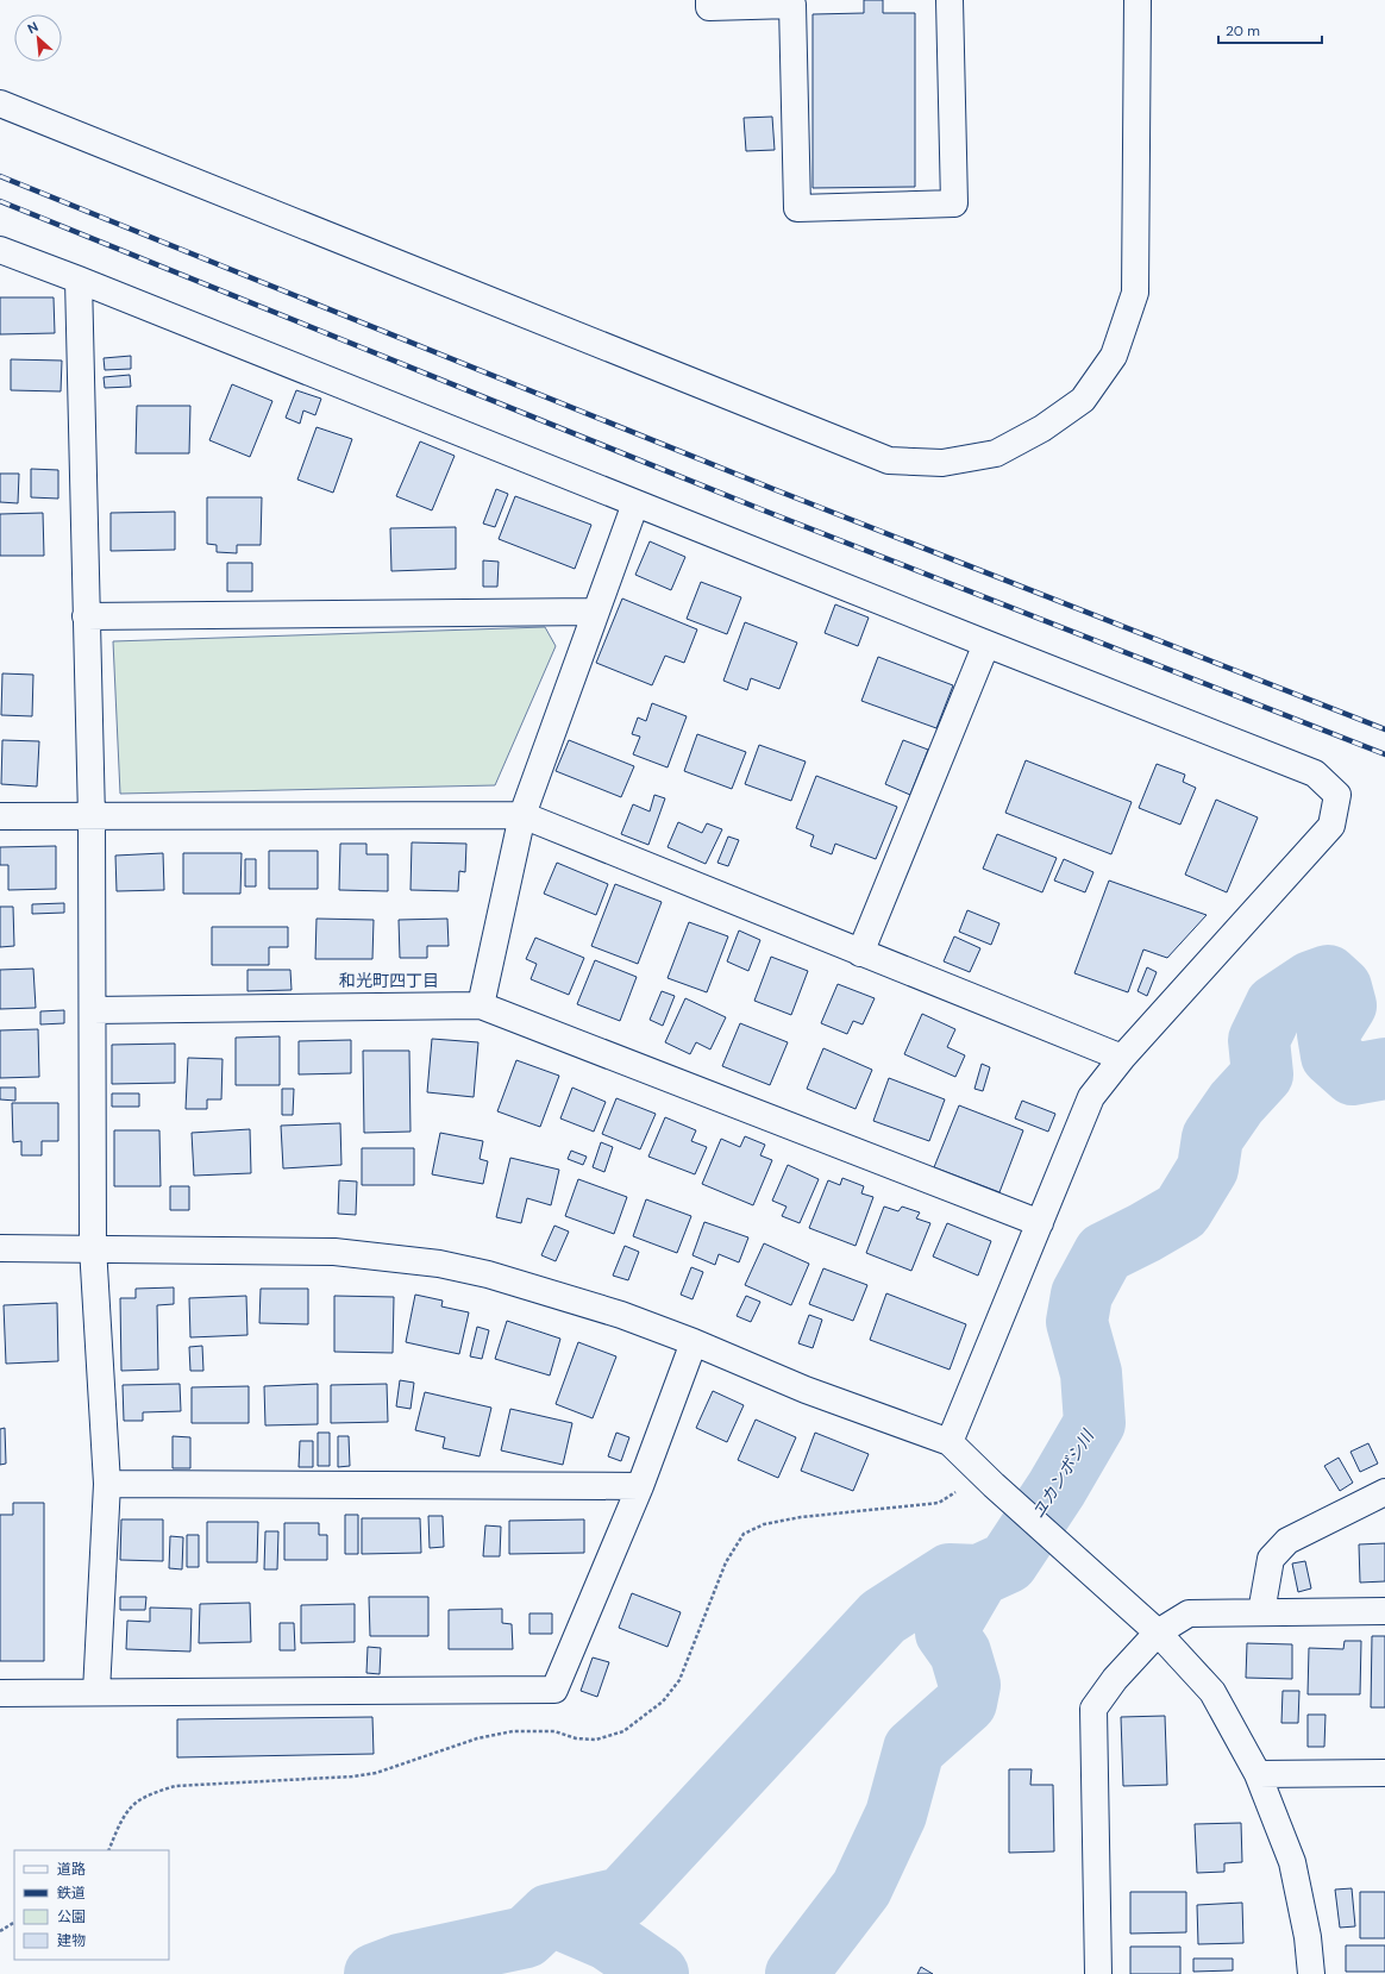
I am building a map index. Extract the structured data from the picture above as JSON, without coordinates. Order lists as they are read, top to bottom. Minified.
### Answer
{"districts":["和光町四丁目"],"water":["ユカンボシ川"],"legend":["道路","鉄道","公園","建物"],"scale_bar":"20 m","north":"top left"}
